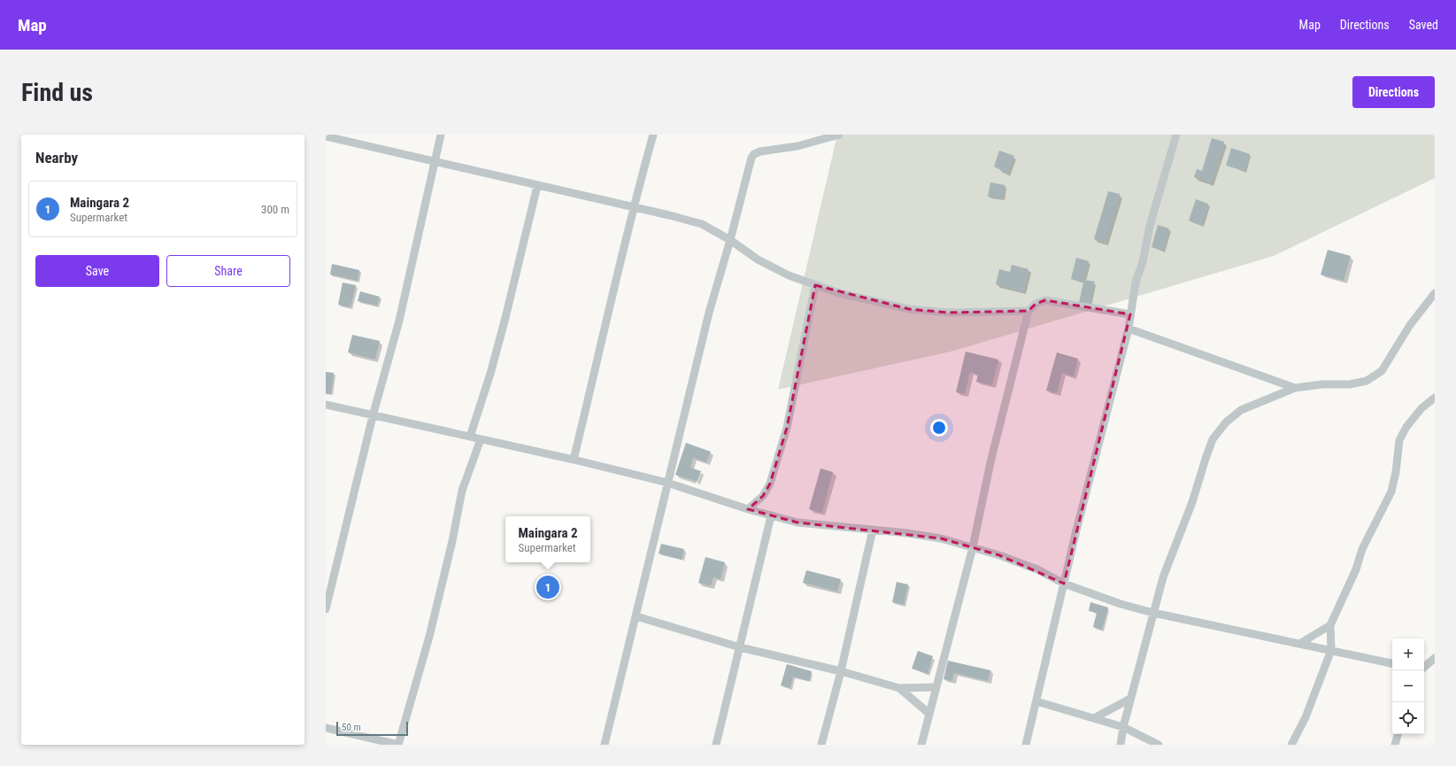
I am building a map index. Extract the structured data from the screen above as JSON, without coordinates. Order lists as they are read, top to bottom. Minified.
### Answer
{"scale_bar":"50 m","page":{"header":"Map","nav":["Map","Directions","Saved"],"buttons":["Directions",["Save","Share"]],"title":"Find us","heading":"Nearby","list":[{"mark":"1","name":"Maingara 2","note":"Supermarket","value":"300 m"}],"popup":["Maingara 2","Supermarket"],"pins":"1","map_buttons":["+","−"],"scale":"50 m"}}
